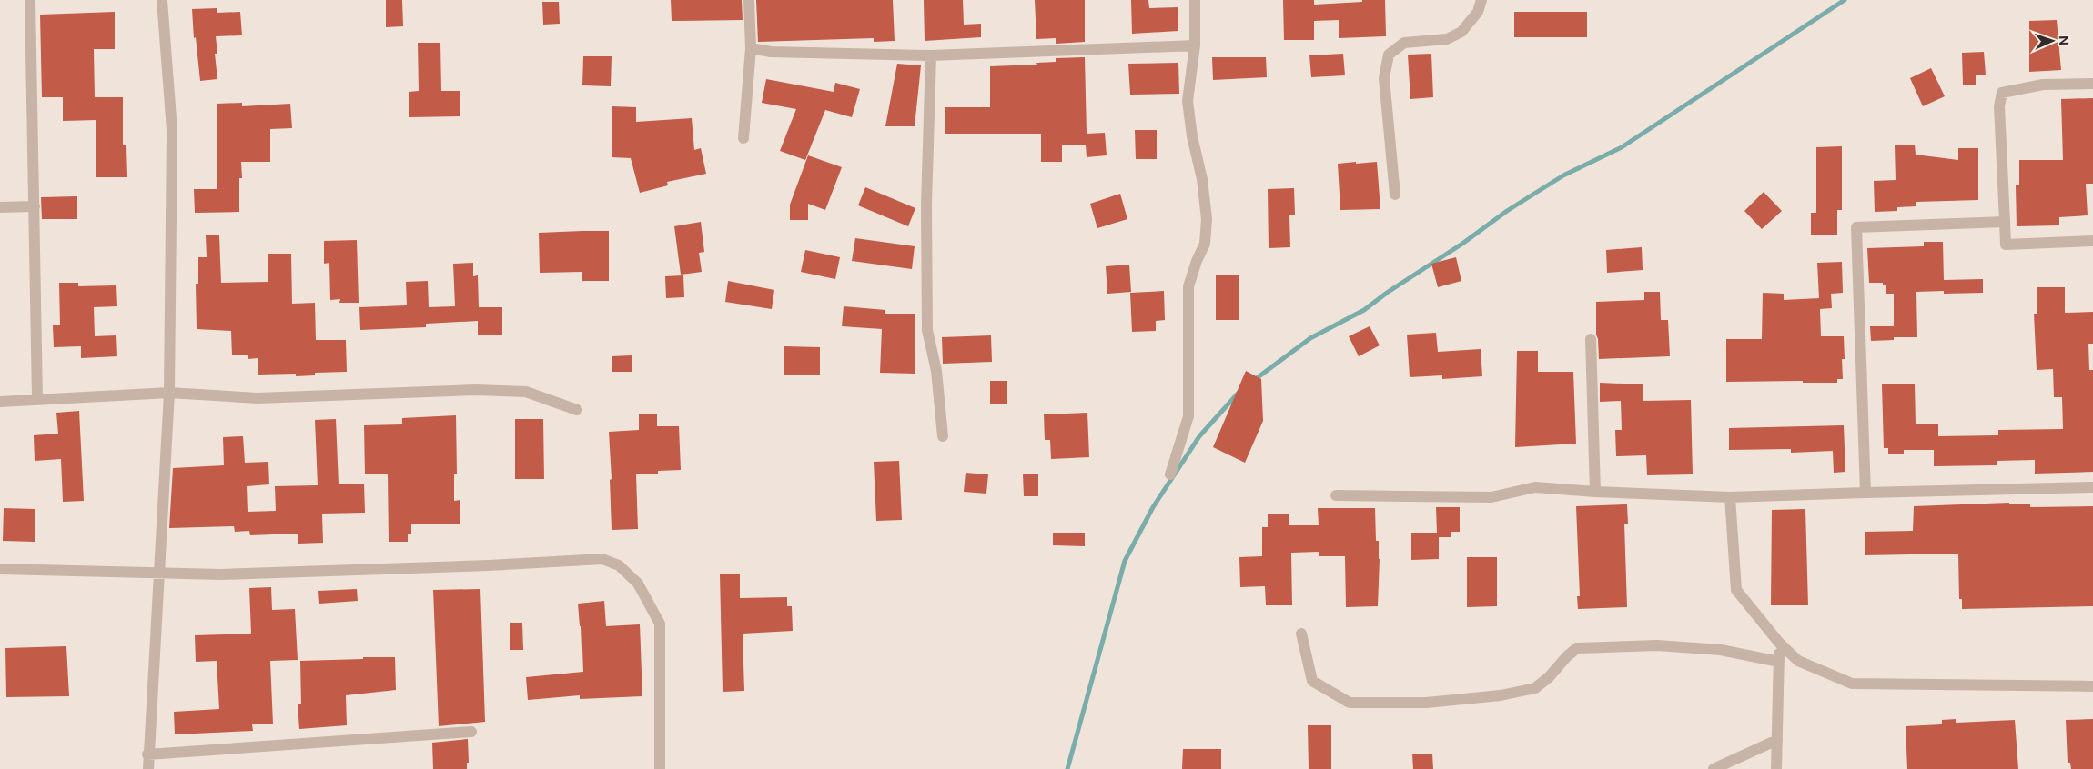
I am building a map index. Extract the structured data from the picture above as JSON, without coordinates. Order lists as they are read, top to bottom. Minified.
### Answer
{"north":"right"}
